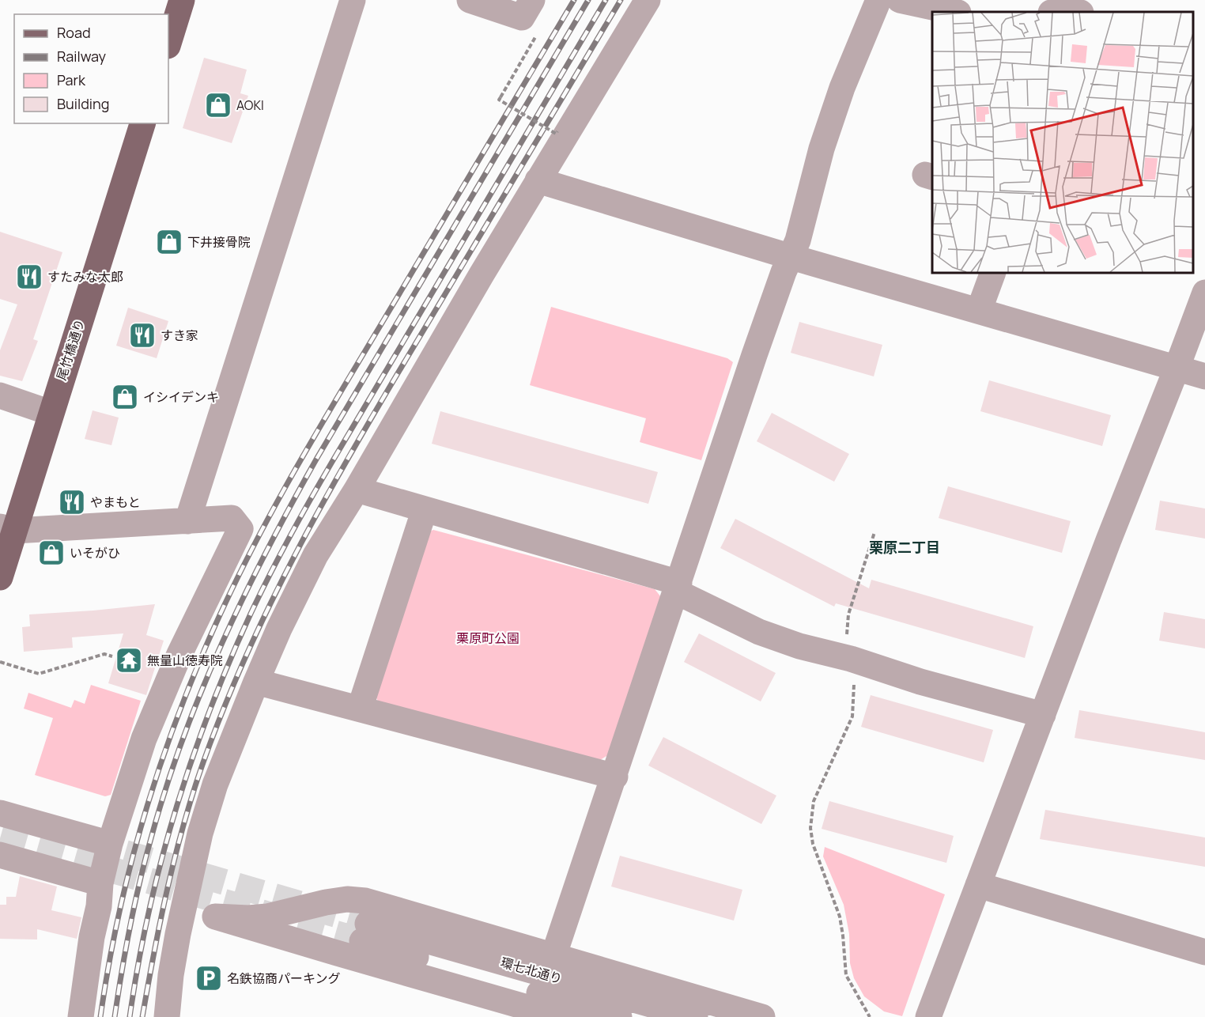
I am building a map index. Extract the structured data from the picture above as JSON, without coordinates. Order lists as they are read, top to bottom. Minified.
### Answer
{"streets":{"main road":["尾竹橋通り"],"street":["環七北通り"]},"districts":["栗原二丁目"],"parks":["栗原町公園"],"places":{"shop":["AOKI","下井接骨院","イシイデンキ","いそがひ"],"restaurant":["すたみな太郎","すき家","やまもと"],"temple":["無量山徳寿院"],"parking":["名鉄協商パーキング"]},"legend":["Road","Railway","Park","Building"]}
